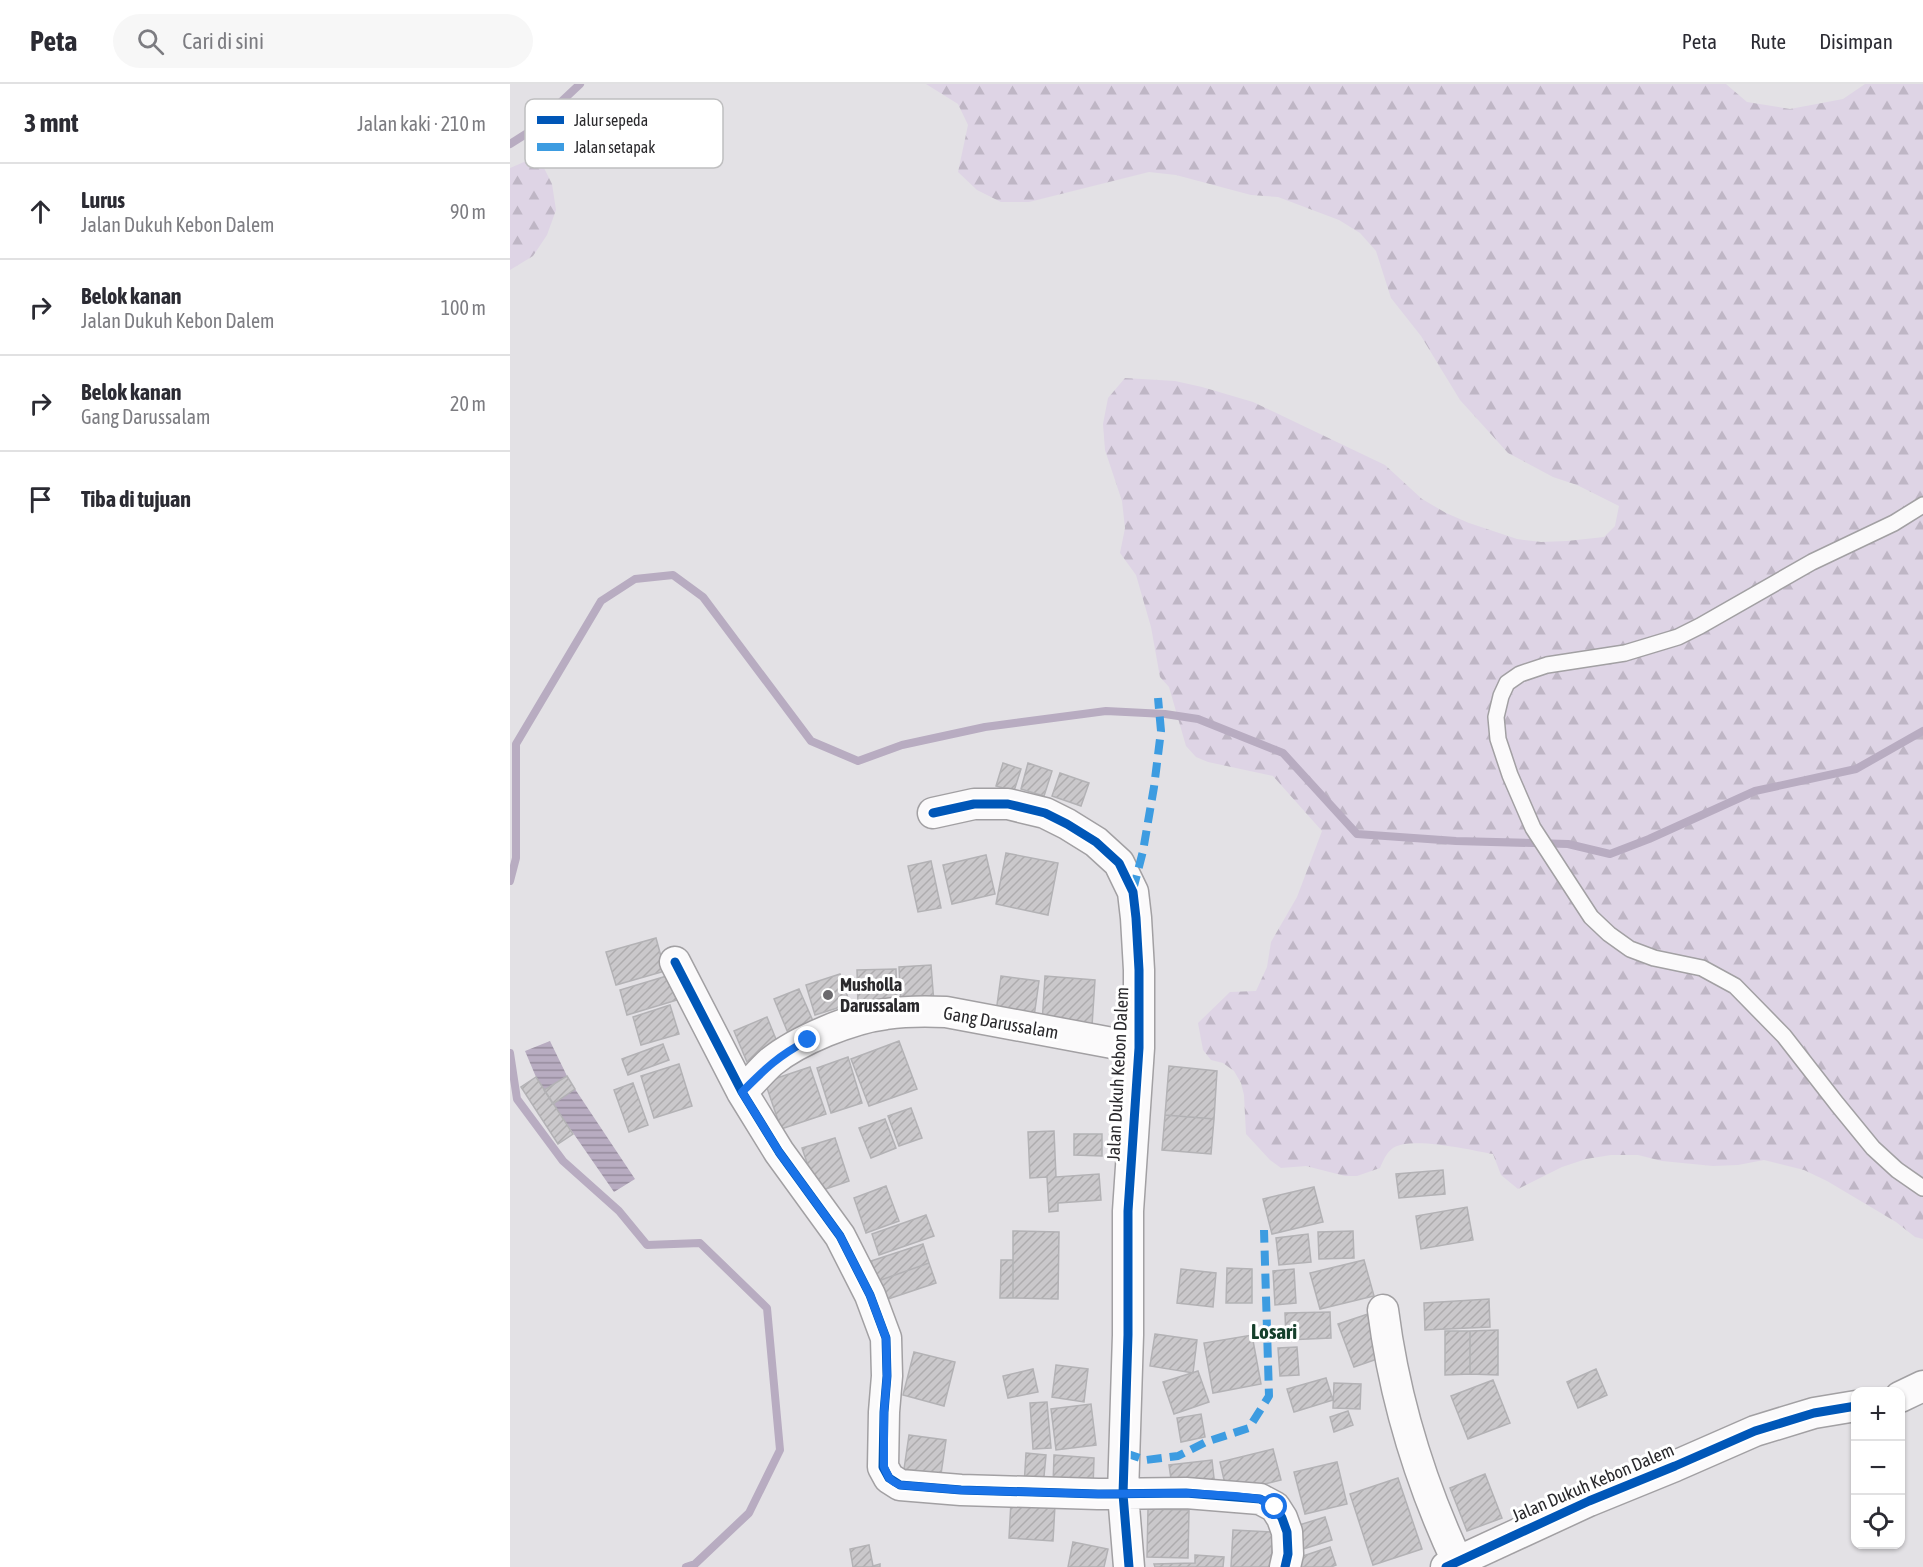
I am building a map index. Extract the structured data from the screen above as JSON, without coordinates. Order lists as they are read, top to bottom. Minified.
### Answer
{"streets":{"street":["Gang Darussalam","Jalan Dukuh Kebon Dalem"]},"crossings":[["Gang Darussalam","Jalan Dukuh Kebon Dalem"]],"districts":["Losari"],"places":["Musholla Darussalam"],"legend":["Jalur sepeda","Jalan setapak"],"page":{"header":"Peta","search":"Cari di sini","nav":["Peta","Rute","Disimpan"],"heading":["3 mnt","Jalan kaki · 210 m"],"list":[["Lurus","Jalan Dukuh Kebon Dalem","90 m"],["Belok kanan","Jalan Dukuh Kebon Dalem","100 m"],["Belok kanan","Gang Darussalam","20 m"],"Tiba di tujuan"],"map_buttons":["+","−"]}}
